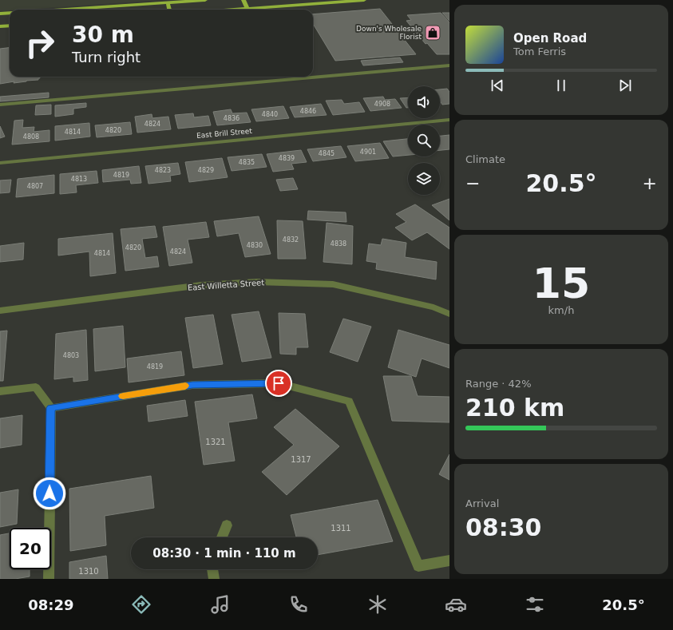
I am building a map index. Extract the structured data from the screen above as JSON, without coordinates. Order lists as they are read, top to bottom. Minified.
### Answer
{"streets":{"street":["East Brill Street","East Willetta Street"]},"places":{"shop":["Down's Wholesale Florist"]},"house_numbers":["4908","4846","4840","4836","4824","4820","4814","4808","4901","4845","4839","4835","4823","4829","4819","4813","4807","4832","4838","4830","4820","4824","4814","4803","4819","1321","1317","1311","1310"],"page":{"turn":["30 m","Turn right"],"song":["Open Road","Tom Ferris"],"tile":["Climate",["15","km/h"],["Range · 42%","210 km"],["Arrival","08:30"]],"heat":["−","20.5°","+"],"limit":"20","trip":"08:30 · 1 min · 110 m","tabs":["08:29","20.5°"]}}
